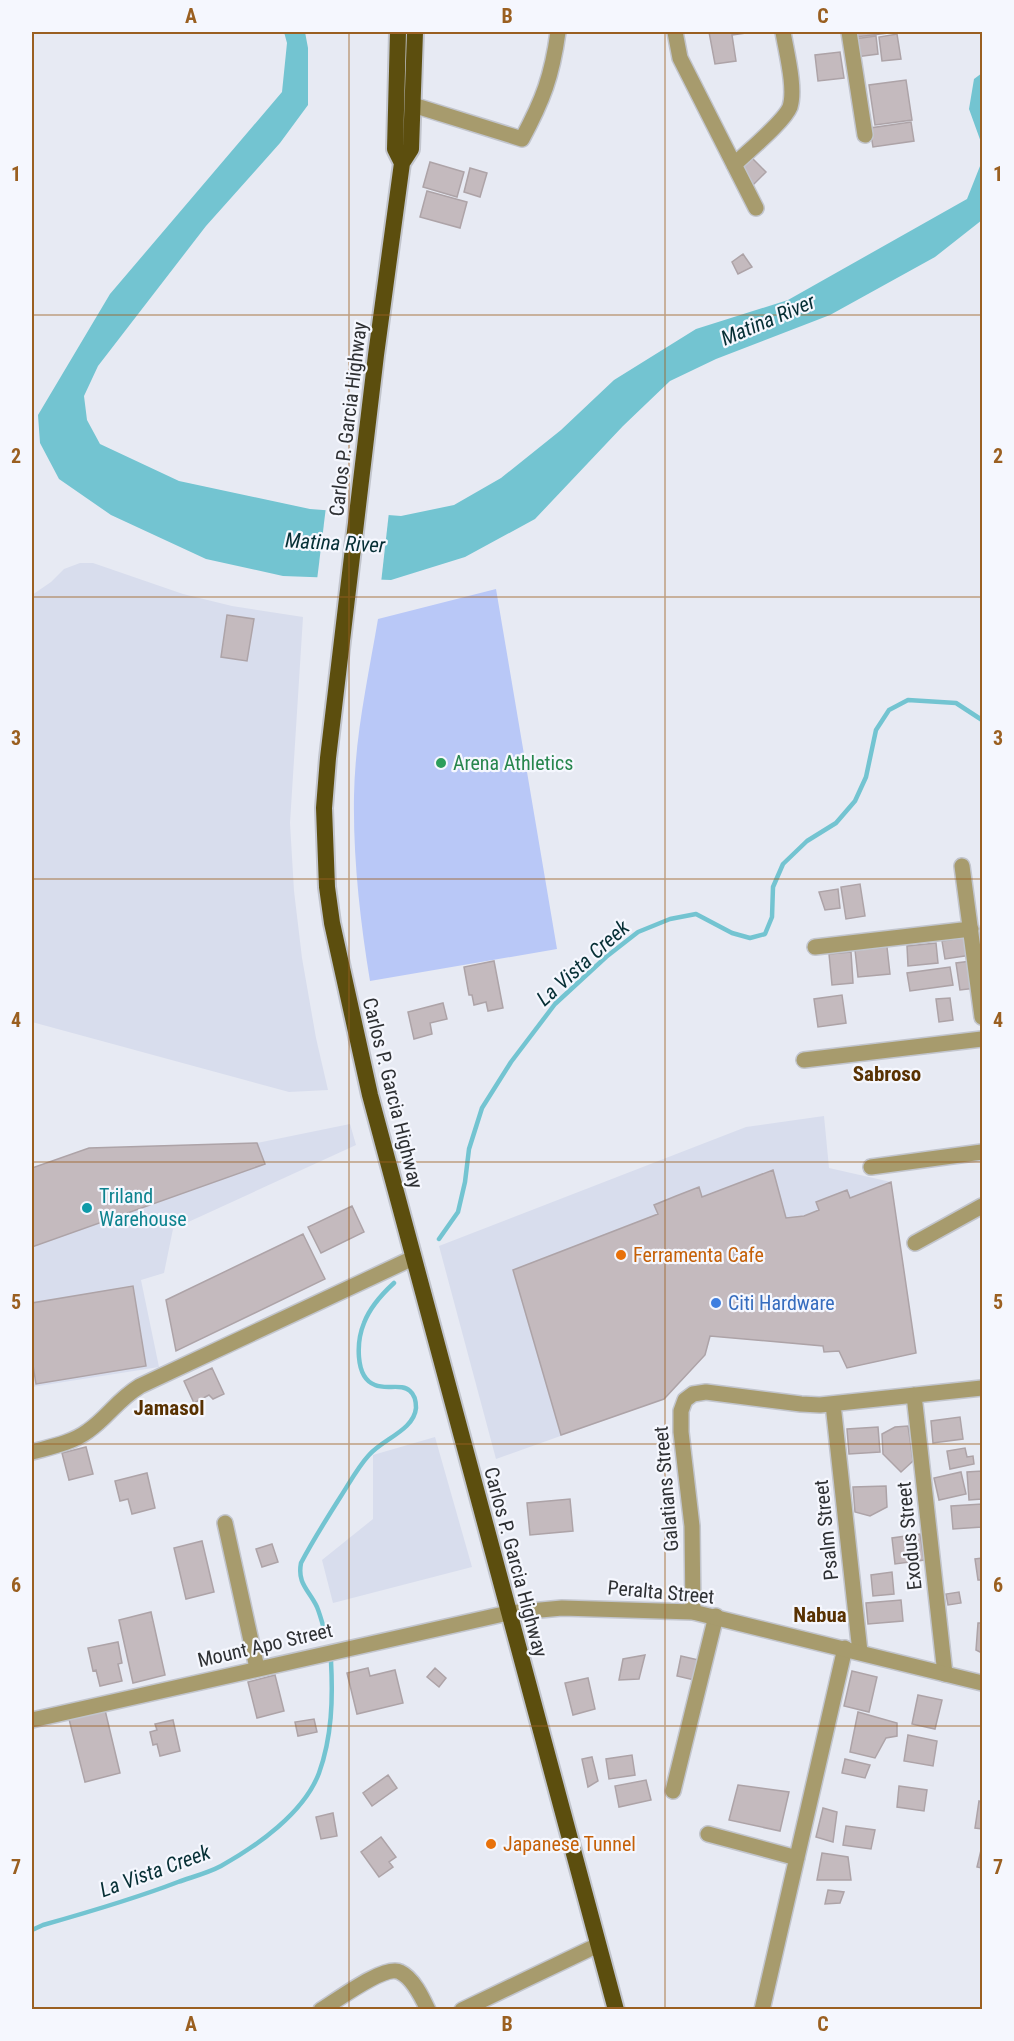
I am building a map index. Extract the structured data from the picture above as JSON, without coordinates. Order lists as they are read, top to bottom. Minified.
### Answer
{"streets":{"highway":["Carlos P. Garcia Highway"],"street":["Galatians Street","Psalm Street","Exodus Street","Peralta Street","Mount Apo Street"]},"crossings":[["Carlos P. Garcia Highway","Peralta Street"],["Carlos P. Garcia Highway","Mount Apo Street"],["Galatians Street","Psalm Street"],["Galatians Street","Peralta Street"],["Psalm Street","Peralta Street"],["Exodus Street","Peralta Street"],["Peralta Street","Mount Apo Street"]],"districts":["Sabroso","Jamasol","Nabua"],"water":["Matina River","La Vista Creek"],"places":["Arena Athletics","Triland Warehouse","Ferramenta Cafe","Citi Hardware","Japanese Tunnel"],"grid":{"columns":["A","B","C"],"rows":["1","2","3","4","5","6","7"]}}
